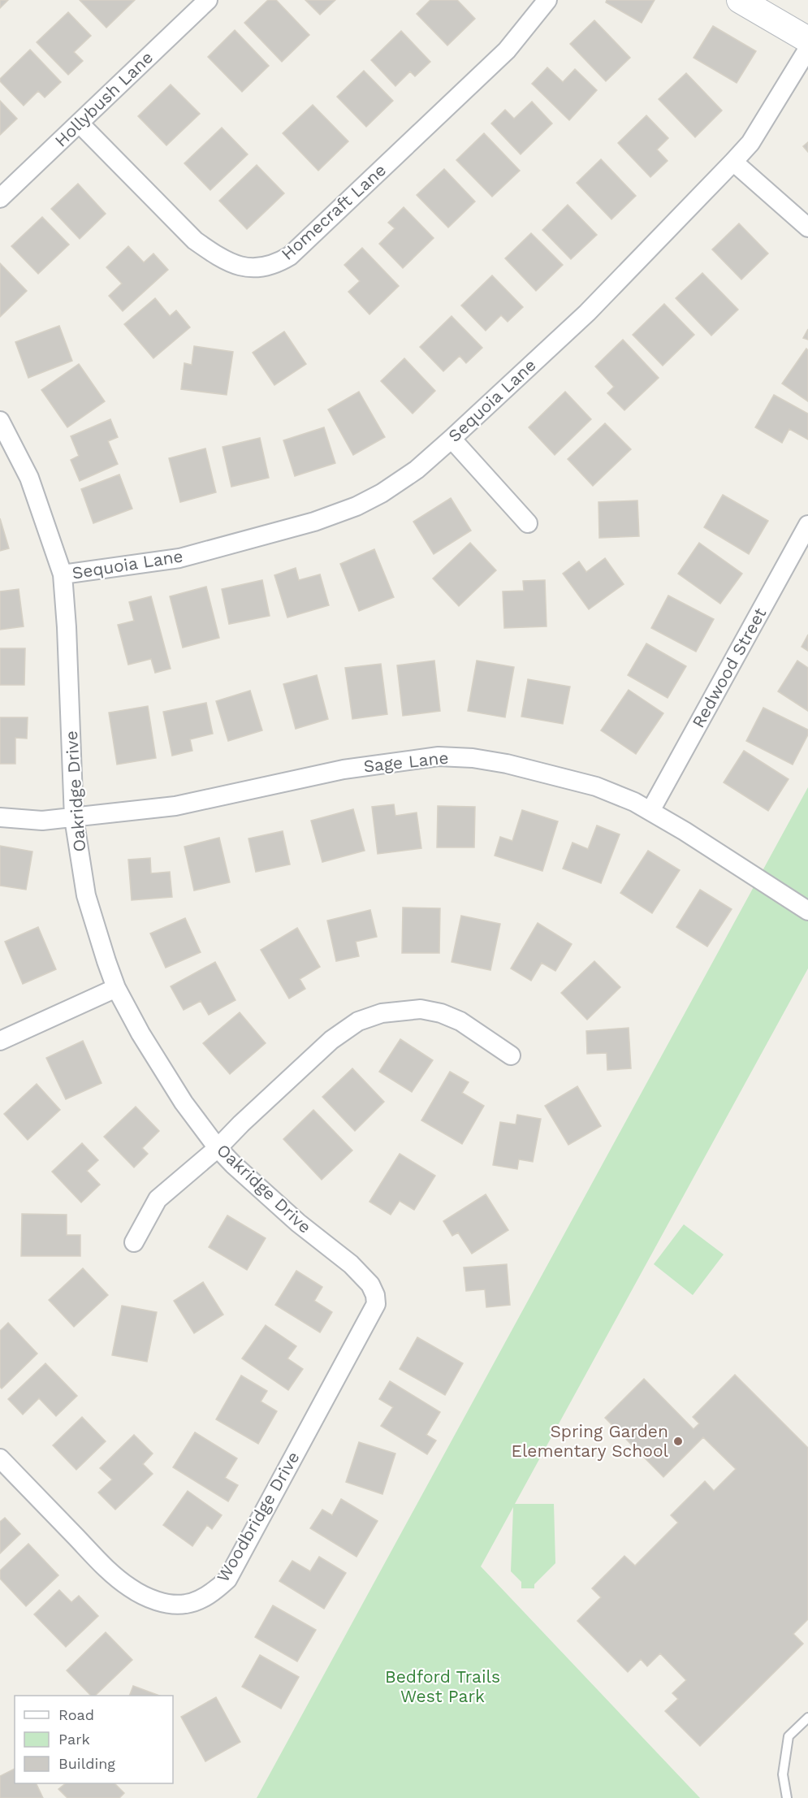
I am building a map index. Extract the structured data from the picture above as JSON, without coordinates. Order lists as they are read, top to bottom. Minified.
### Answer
{"streets":{"street":["Hollybush Lane","Homecraft Lane","Sequoia Lane","Redwood Street","Sage Lane","Oakridge Drive","Woodbridge Drive"]},"crossings":[["Hollybush Lane","Homecraft Lane"],["Sequoia Lane","Oakridge Drive"],["Redwood Street","Sage Lane"],["Sage Lane","Oakridge Drive"],["Oakridge Drive","Woodbridge Drive"]],"parks":["Bedford Trails West Park"],"places":["Spring Garden Elementary School"],"legend":["Road","Park","Building"]}
